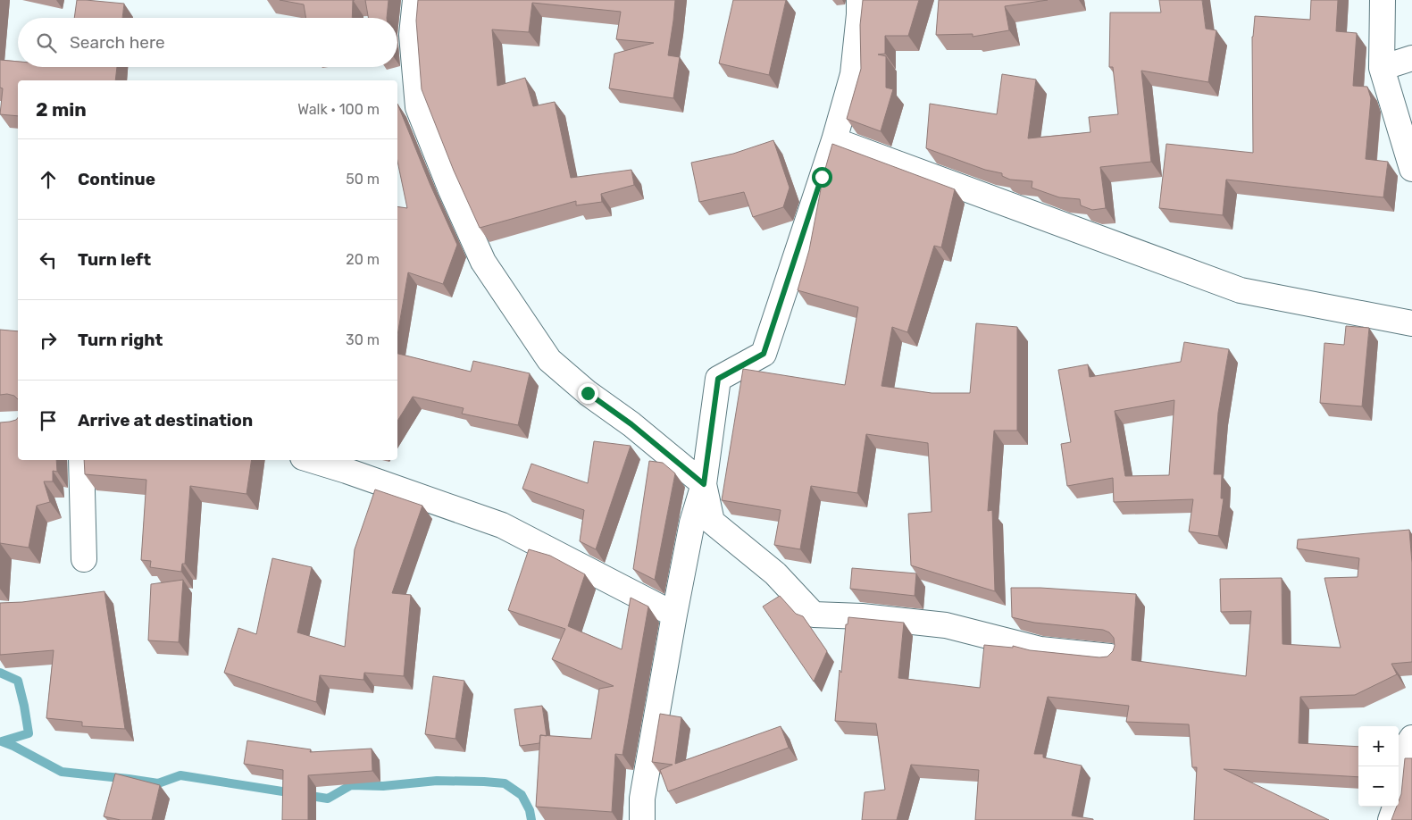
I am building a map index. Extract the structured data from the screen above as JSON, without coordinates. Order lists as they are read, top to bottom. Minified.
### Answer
{"page":{"search":"Search here","heading":["2 min","Walk · 100 m"],"list":[["Continue","50 m"],["Turn left","20 m"],["Turn right","30 m"],"Arrive at destination"],"map_buttons":["+","−"]}}
